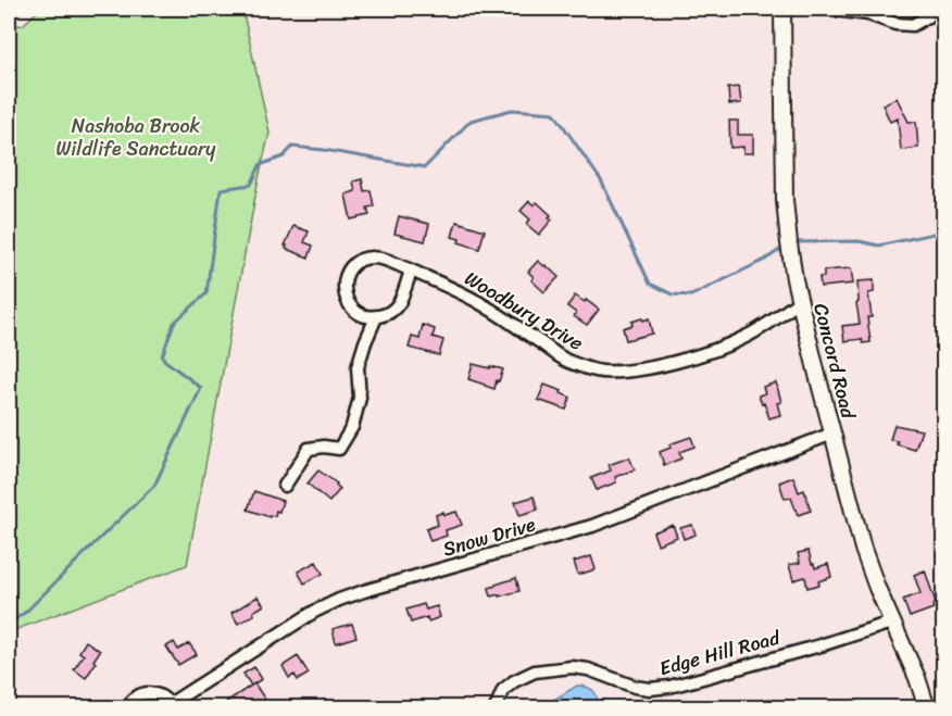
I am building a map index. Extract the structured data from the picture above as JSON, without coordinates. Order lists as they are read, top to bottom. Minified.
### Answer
{"streets":{"main road":["Concord Road"],"street":["Woodbury Drive","Snow Drive","Edge Hill Road"]},"crossings":[["Woodbury Drive","Concord Road"],["Concord Road","Snow Drive"],["Concord Road","Edge Hill Road"]],"parks":["Nashoba Brook Wildlife Sanctuary"]}
